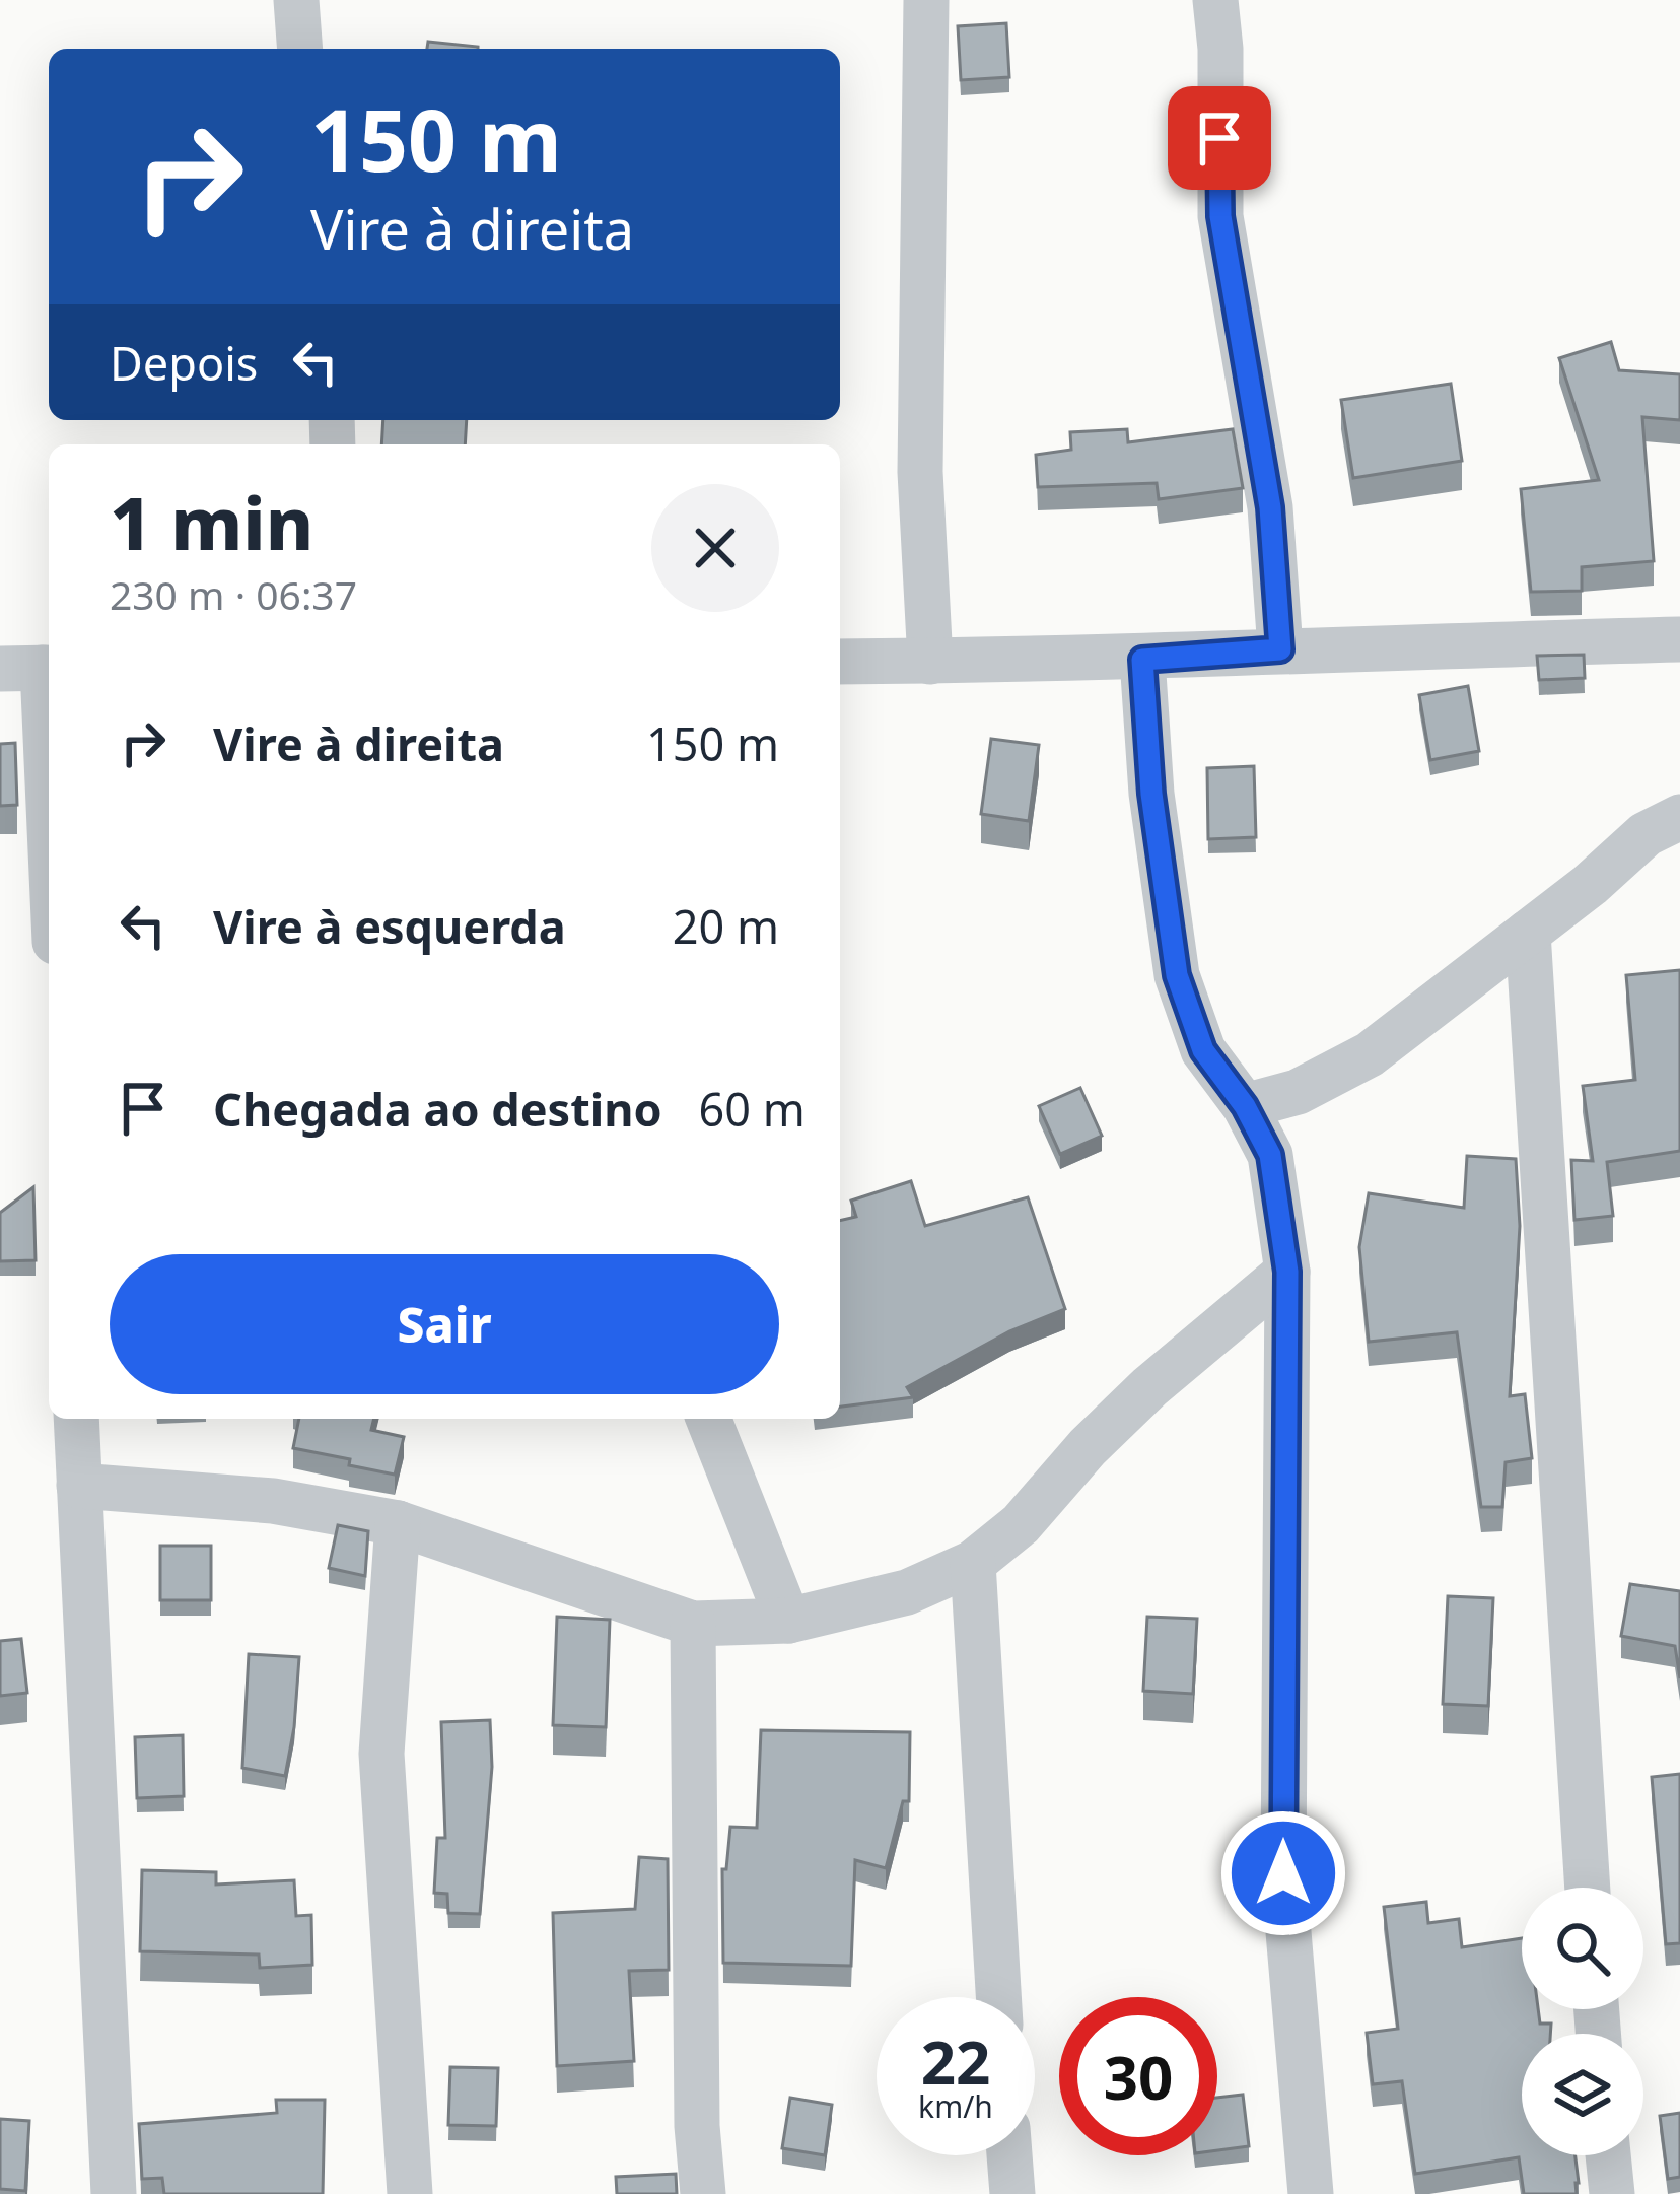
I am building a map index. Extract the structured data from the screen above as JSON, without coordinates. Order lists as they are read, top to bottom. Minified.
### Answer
{"page":{"turn":["150 m","Vire à direita"],"then":"Depois","heading":["1 min","230 m · 06:37"],"list":[{"name":"Vire à direita","value":"150 m"},{"name":"Vire à esquerda","value":"20 m"},{"name":"Chegada ao destino","value":"60 m"}],"buttons":"Sair","speed":"22 km/h","limit":"30"}}
